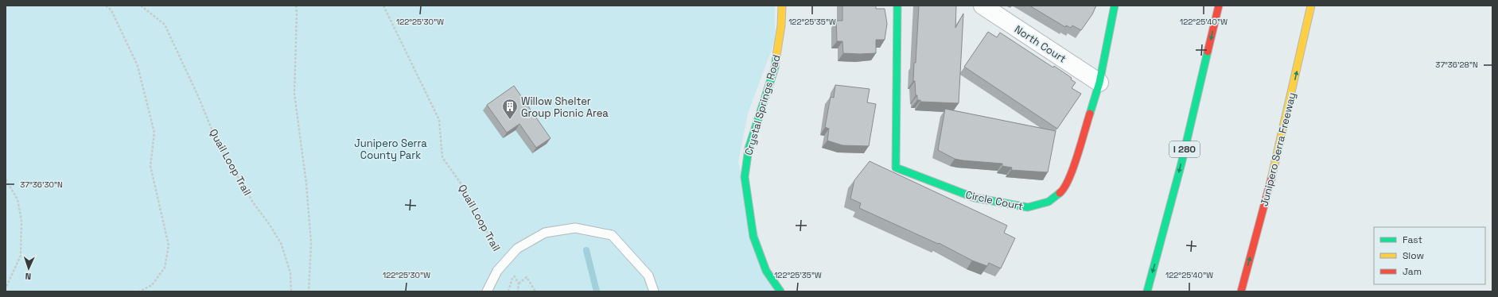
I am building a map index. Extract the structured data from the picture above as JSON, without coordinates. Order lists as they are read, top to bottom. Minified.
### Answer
{"streets":{"main road":["Crystal Springs Road","I 280","Junipero Serra Freeway","Circle Court"],"street":["North Court"],"path":["Quail Loop Trail"]},"crossings":[["North Court","Circle Court"]],"one_way":["Junipero Serra Freeway"],"parks":["Junipero Serra County Park"],"places":{"building":["Willow Shelter Group Picnic Area"]},"legend":["Fast","Slow","Jam"],"north":"bottom","coordinates":["122°25'30\"W","122°25'35\"W","122°25'40\"W","37°36'28\"N","37°36'30\"N"]}
